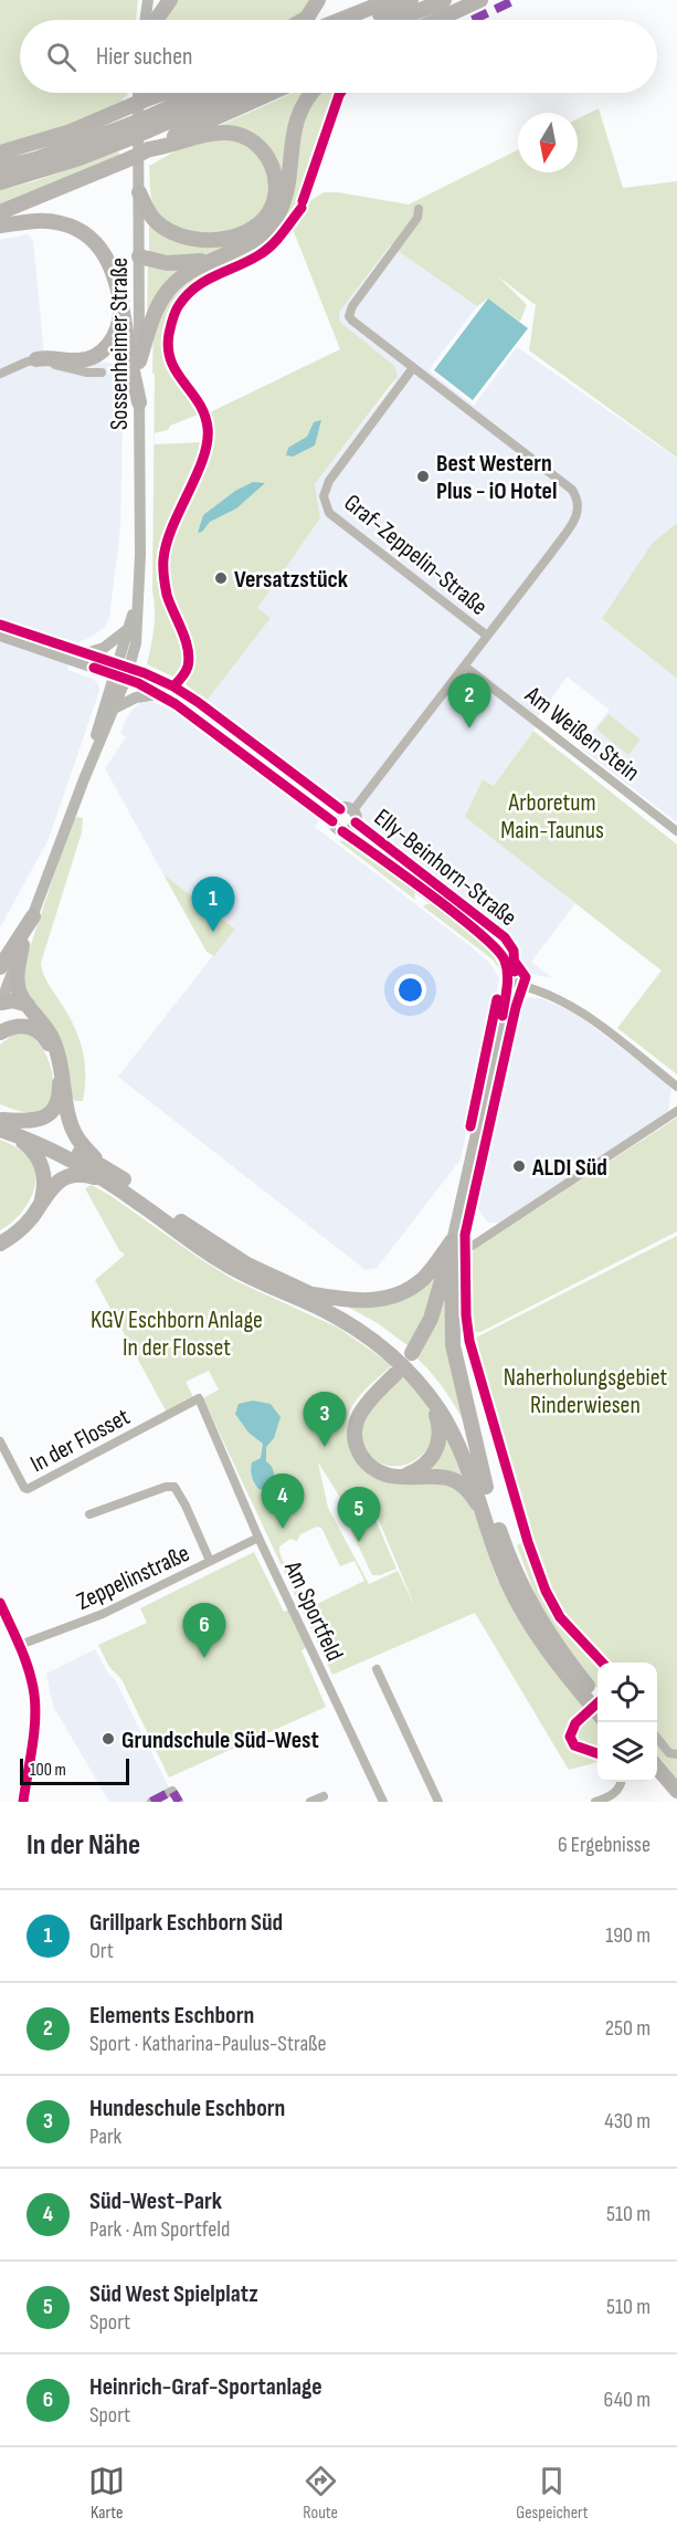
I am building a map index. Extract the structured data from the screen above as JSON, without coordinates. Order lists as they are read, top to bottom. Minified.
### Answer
{"streets":{"street":["Sossenheimer Straße","Graf-Zeppelin-Straße","Am Weißen Stein","Elly-Beinhorn-Straße","In der Flosset","Zeppelinstraße","Am Sportfeld"]},"crossings":[["Sossenheimer Straße","Elly-Beinhorn-Straße"],["In der Flosset","Am Sportfeld"],["Zeppelinstraße","Am Sportfeld"]],"parks":["Arboretum Main-Taunus","KGV Eschborn Anlage In der Flosset","Naherholungsgebiet Rinderwiesen"],"places":["Best Western Plus - iO Hotel","Versatzstück","ALDI Süd","Grundschule Süd-West"],"scale_bar":"100 m","north":"bottom","page":{"search":"Hier suchen","pins":["2","1","3","4","5","6"],"scale":"100 m","heading":["In der Nähe","6 Ergebnisse"],"list":[{"mark":"1","name":"Grillpark Eschborn Süd","note":"Ort","value":"190 m"},{"mark":"2","name":"Elements Eschborn","note":"Sport · Katharina-Paulus-Straße","value":"250 m"},{"mark":"3","name":"Hundeschule Eschborn","note":"Park","value":"430 m"},{"mark":"4","name":"Süd-West-Park","note":"Park · Am Sportfeld","value":"510 m"},{"mark":"5","name":"Süd West Spielplatz","note":"Sport","value":"510 m"},{"mark":"6","name":"Heinrich-Graf-Sportanlage","note":"Sport","value":"640 m"}],"nav":["Karte","Route","Gespeichert"]}}
